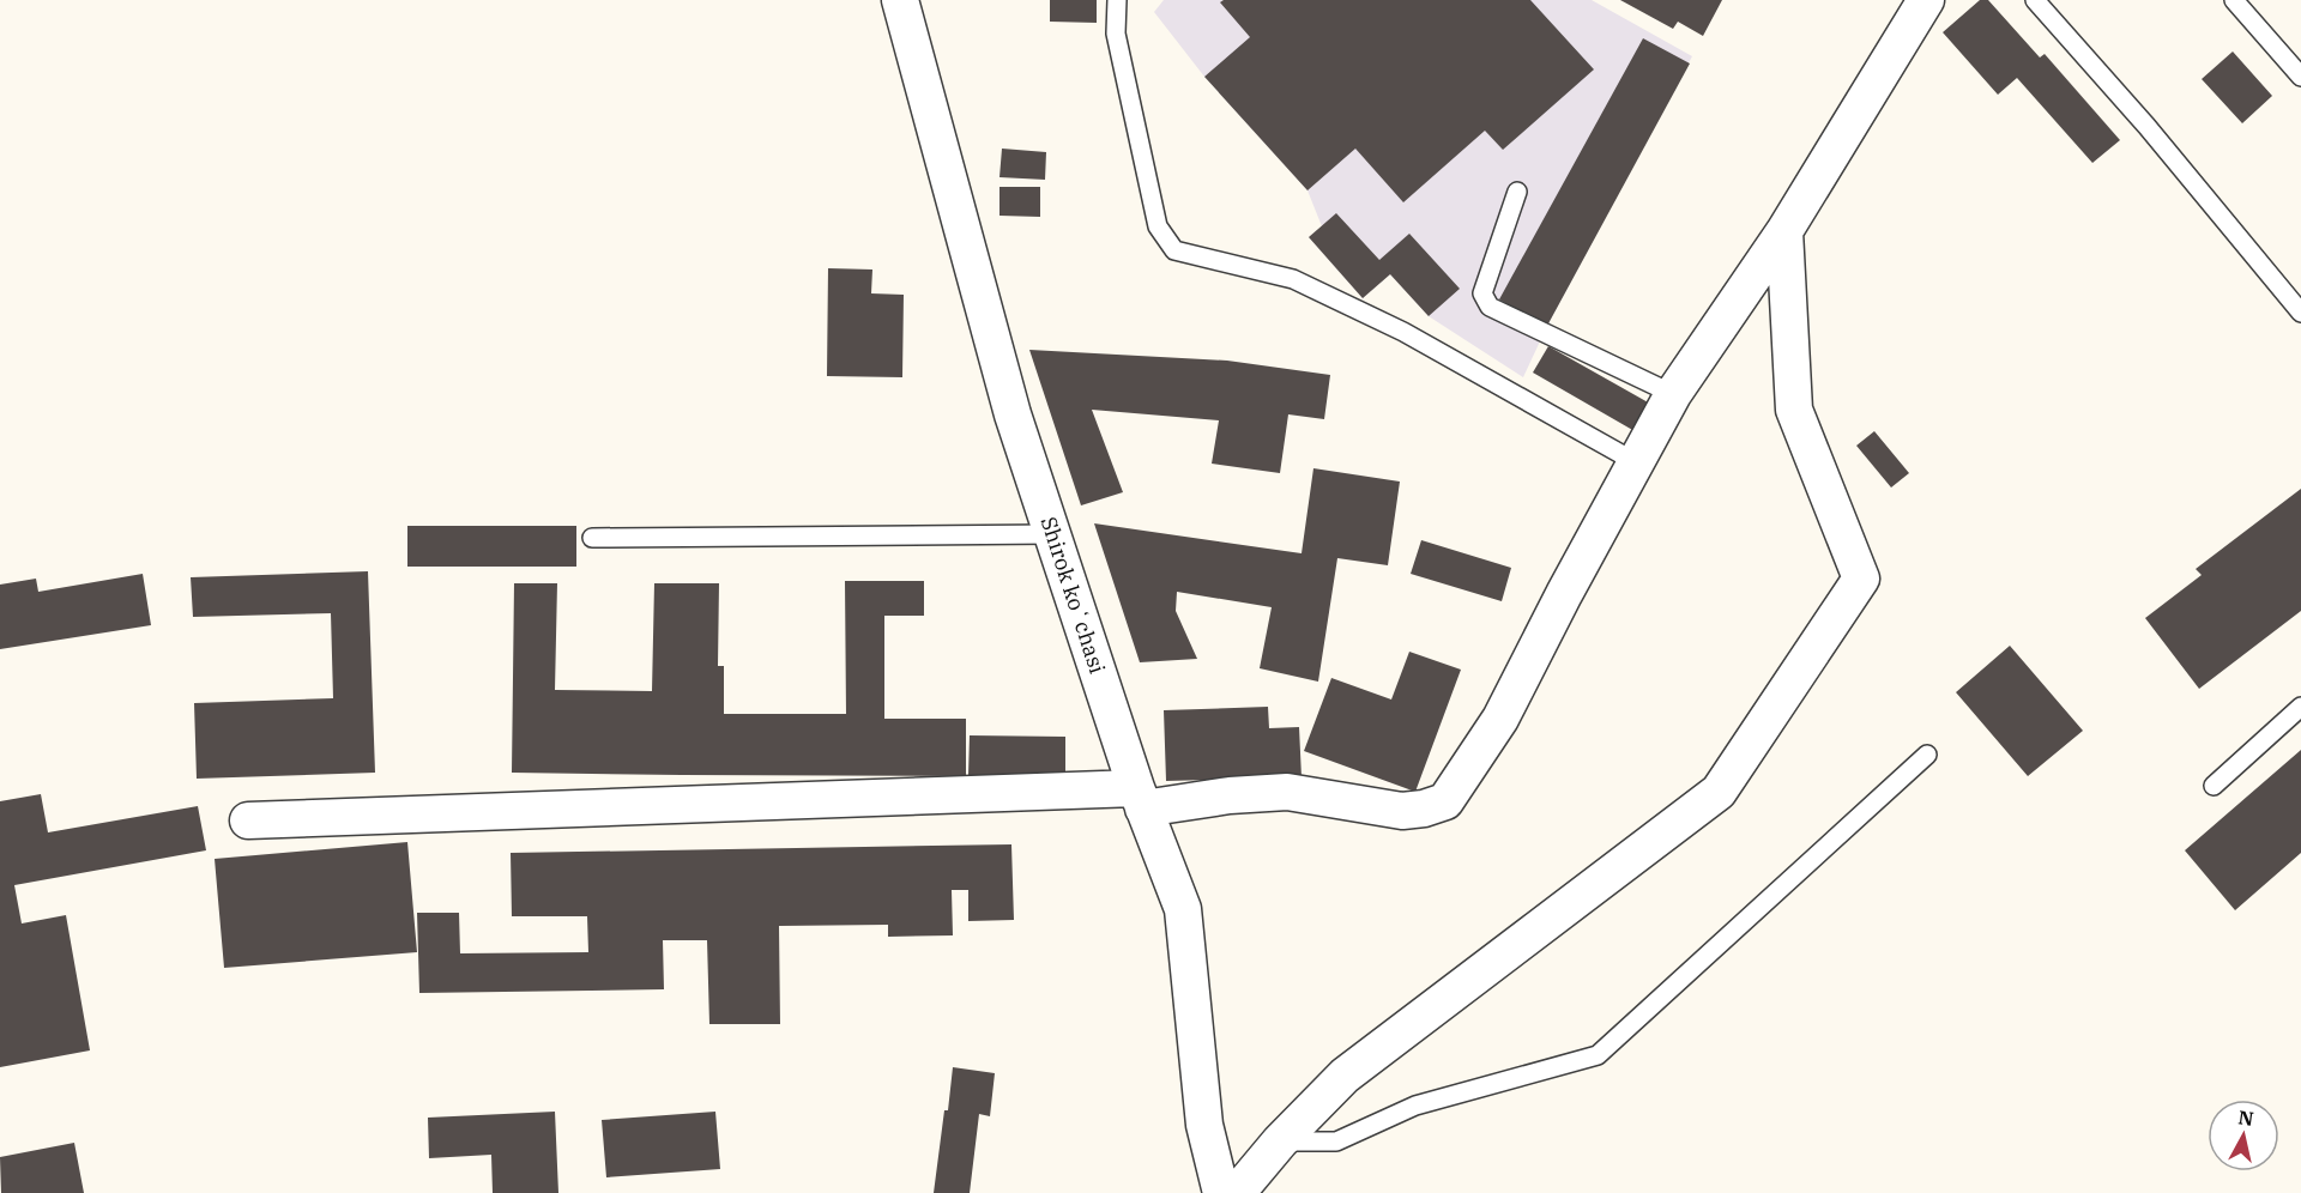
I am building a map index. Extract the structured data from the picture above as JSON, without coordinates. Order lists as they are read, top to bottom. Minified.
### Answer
{"streets":{"street":["Shirok koʻchasi"]},"north":"top"}
